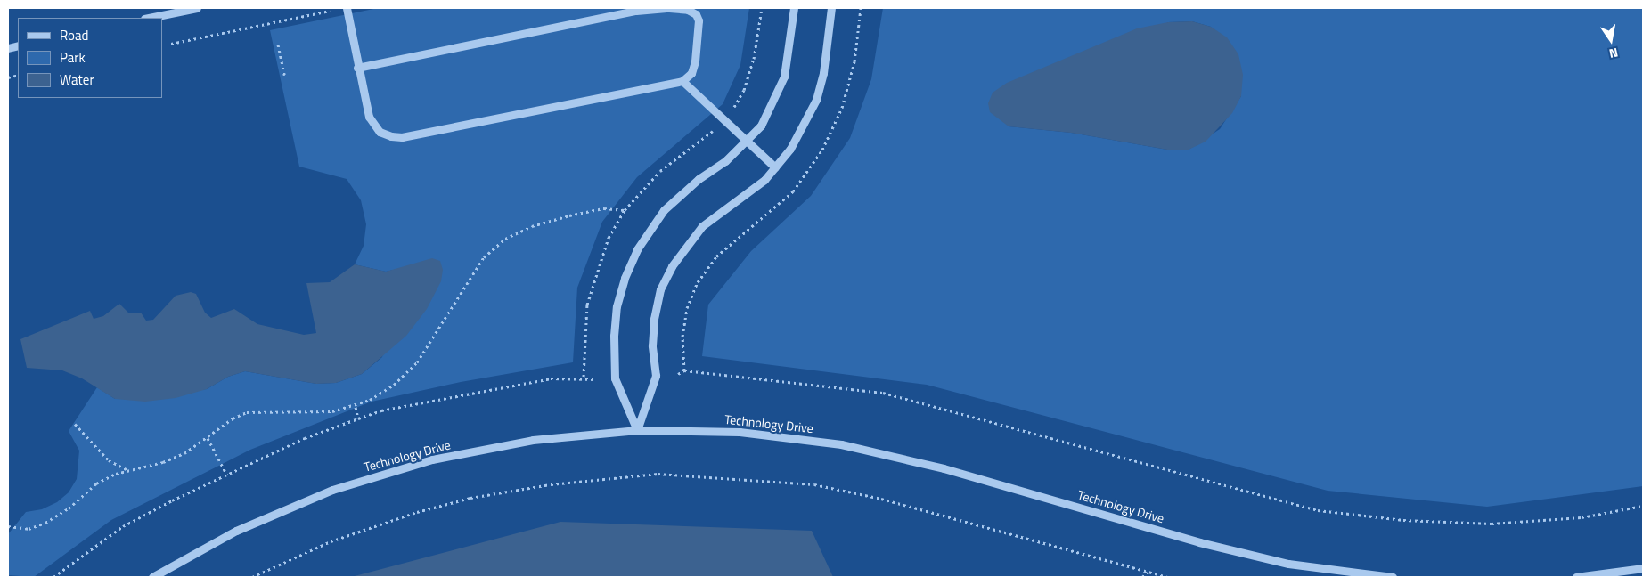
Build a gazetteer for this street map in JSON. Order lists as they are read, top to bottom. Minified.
{"streets":{"street":["Technology Drive"]},"legend":["Road","Park","Water"],"north":"bottom"}
